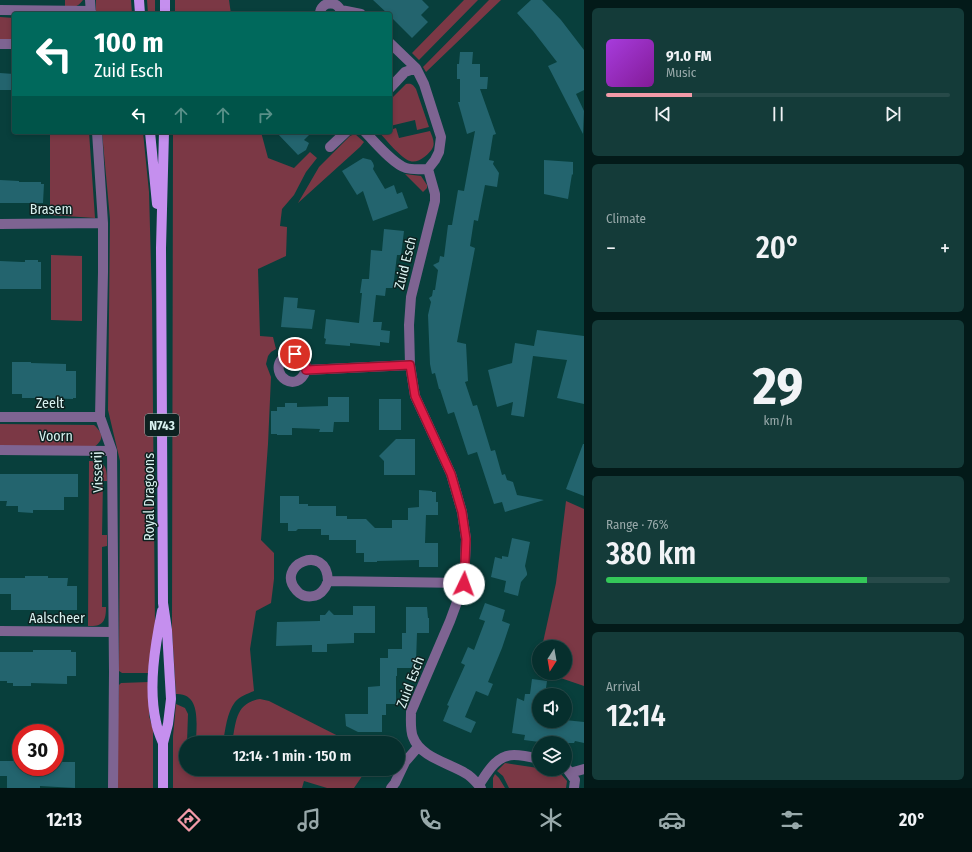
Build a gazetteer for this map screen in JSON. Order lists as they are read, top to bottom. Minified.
{"streets":{"main road":["N743","Royal Dragoons"],"street":["Brasem","Zuid Esch","Zeelt","Voorn","Visserij","Aalscheer"]},"crossings":[["Brasem","Visserij"],["Zeelt","Visserij"],["Voorn","Visserij"],["Visserij","Aalscheer"]],"north":"bottom","page":{"turn":["100 m","Zuid Esch"],"song":["91.0 FM","Music"],"tile":["Climate",["29","km/h"],["Range · 76%","380 km"],["Arrival","12:14"]],"heat":["−","20°","+"],"limit":"30","trip":"12:14 · 1 min · 150 m","tabs":["12:13","20°"]}}
